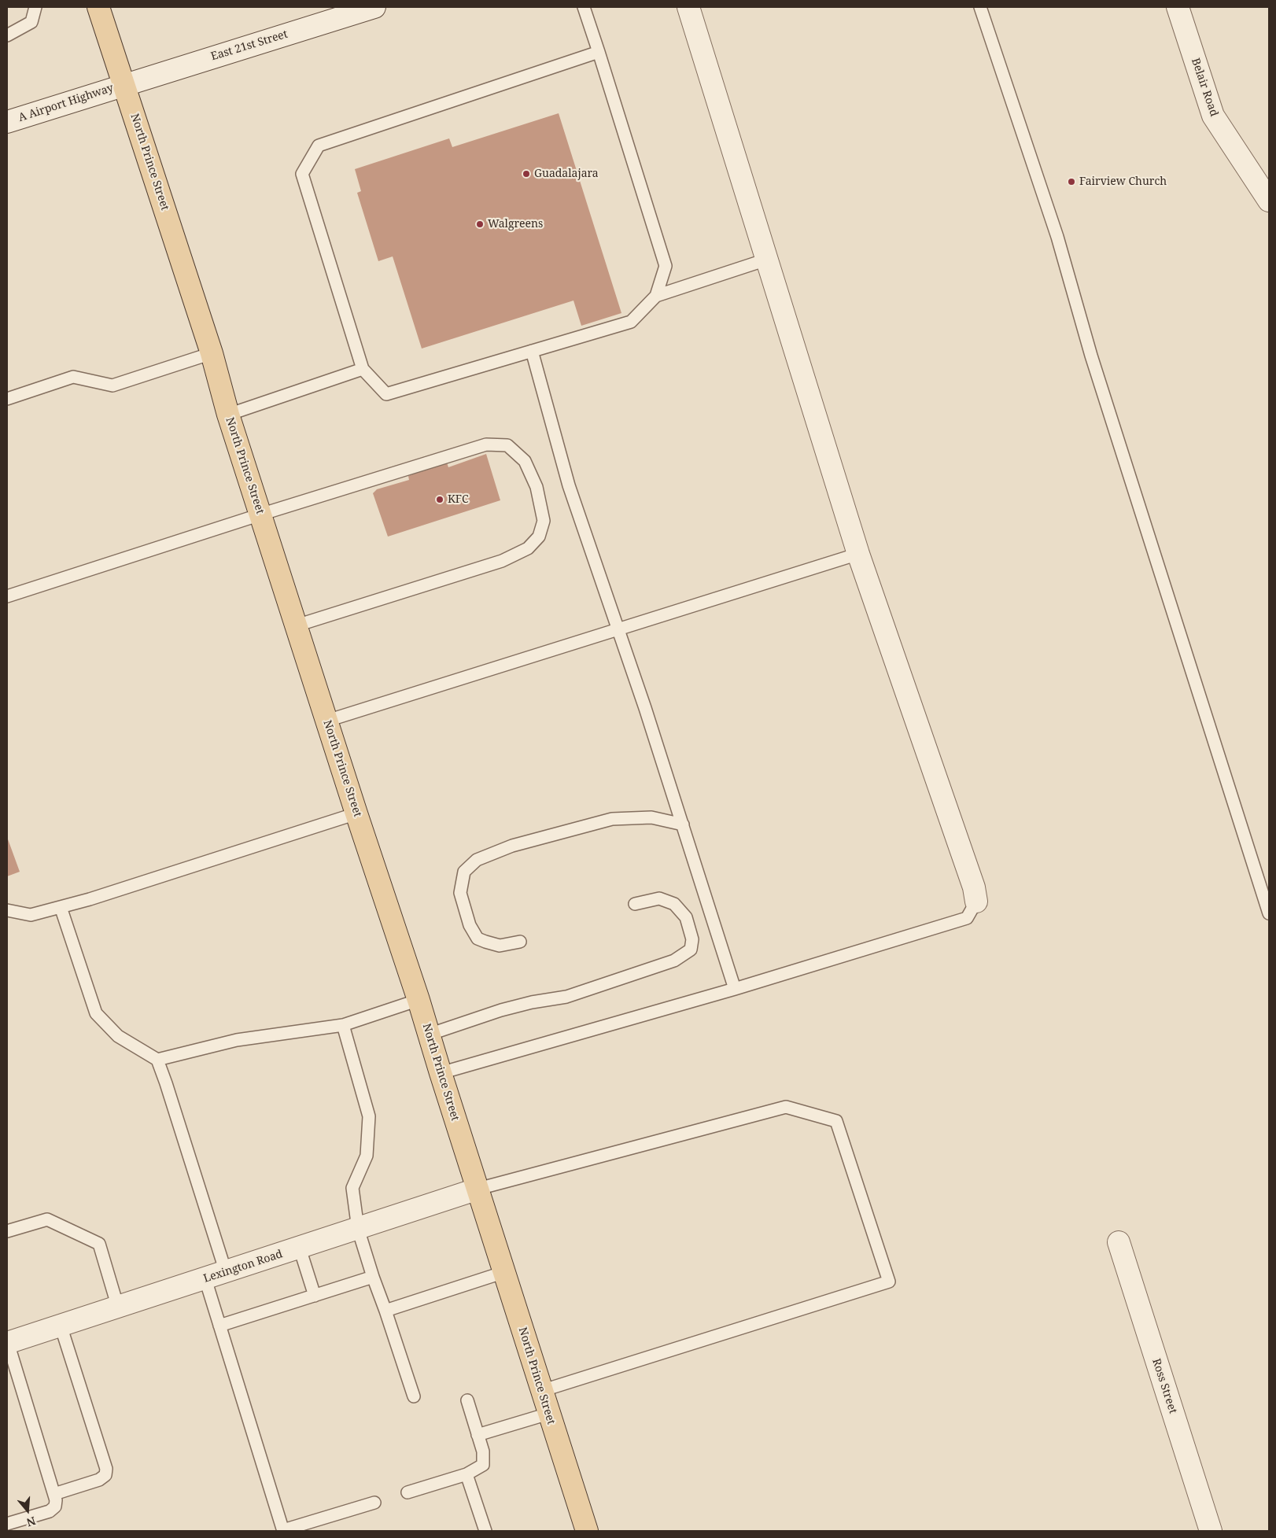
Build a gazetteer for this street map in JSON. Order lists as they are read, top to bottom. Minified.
{"streets":{"main road":["North Prince Street"],"street":["East 21st Street","Belair Road","A Airport Highway","Lexington Road","Ross Street"]},"crossings":[["East 21st Street","A Airport Highway"],["East 21st Street","North Prince Street"],["A Airport Highway","North Prince Street"],["North Prince Street","Lexington Road"]],"places":["Guadalajara","Fairview Church","Walgreens","KFC"],"north":"bottom"}
